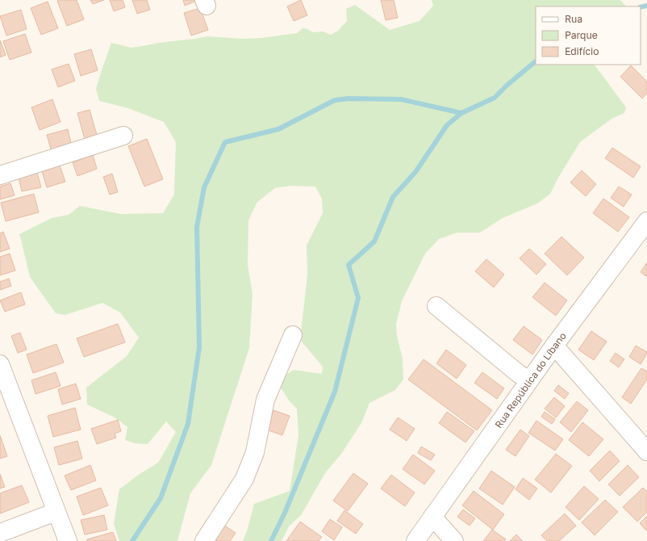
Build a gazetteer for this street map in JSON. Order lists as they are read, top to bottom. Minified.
{"streets":{"street":["Rua República do Líbano"]},"legend":["Rua","Parque","Edifício"]}
